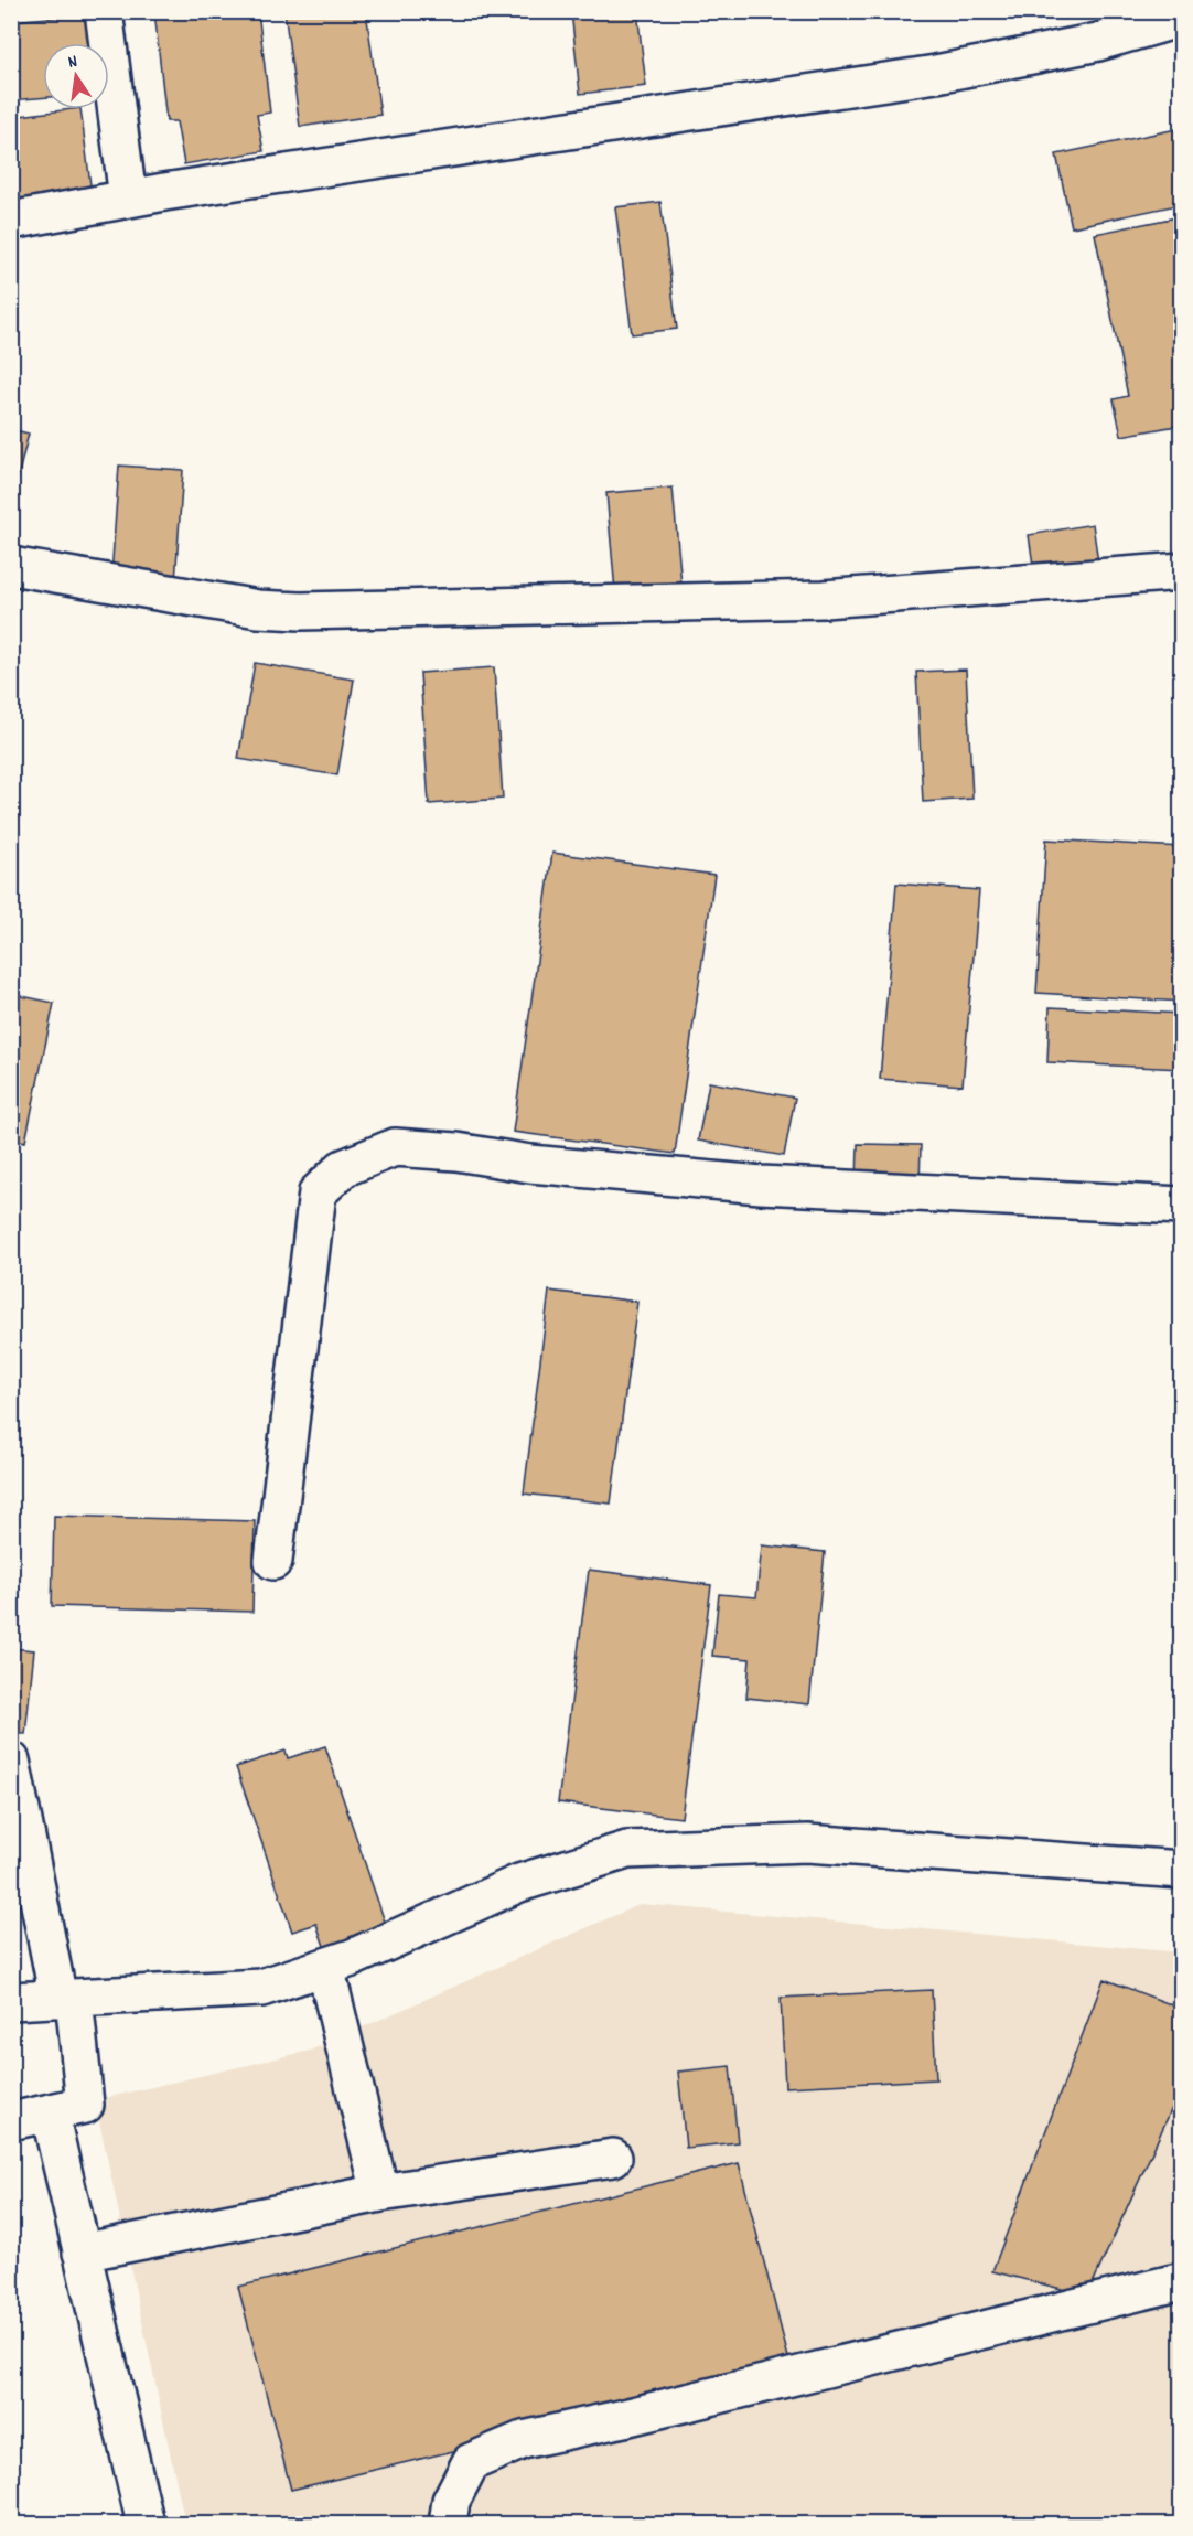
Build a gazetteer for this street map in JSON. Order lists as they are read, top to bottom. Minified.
{"north":"top"}
